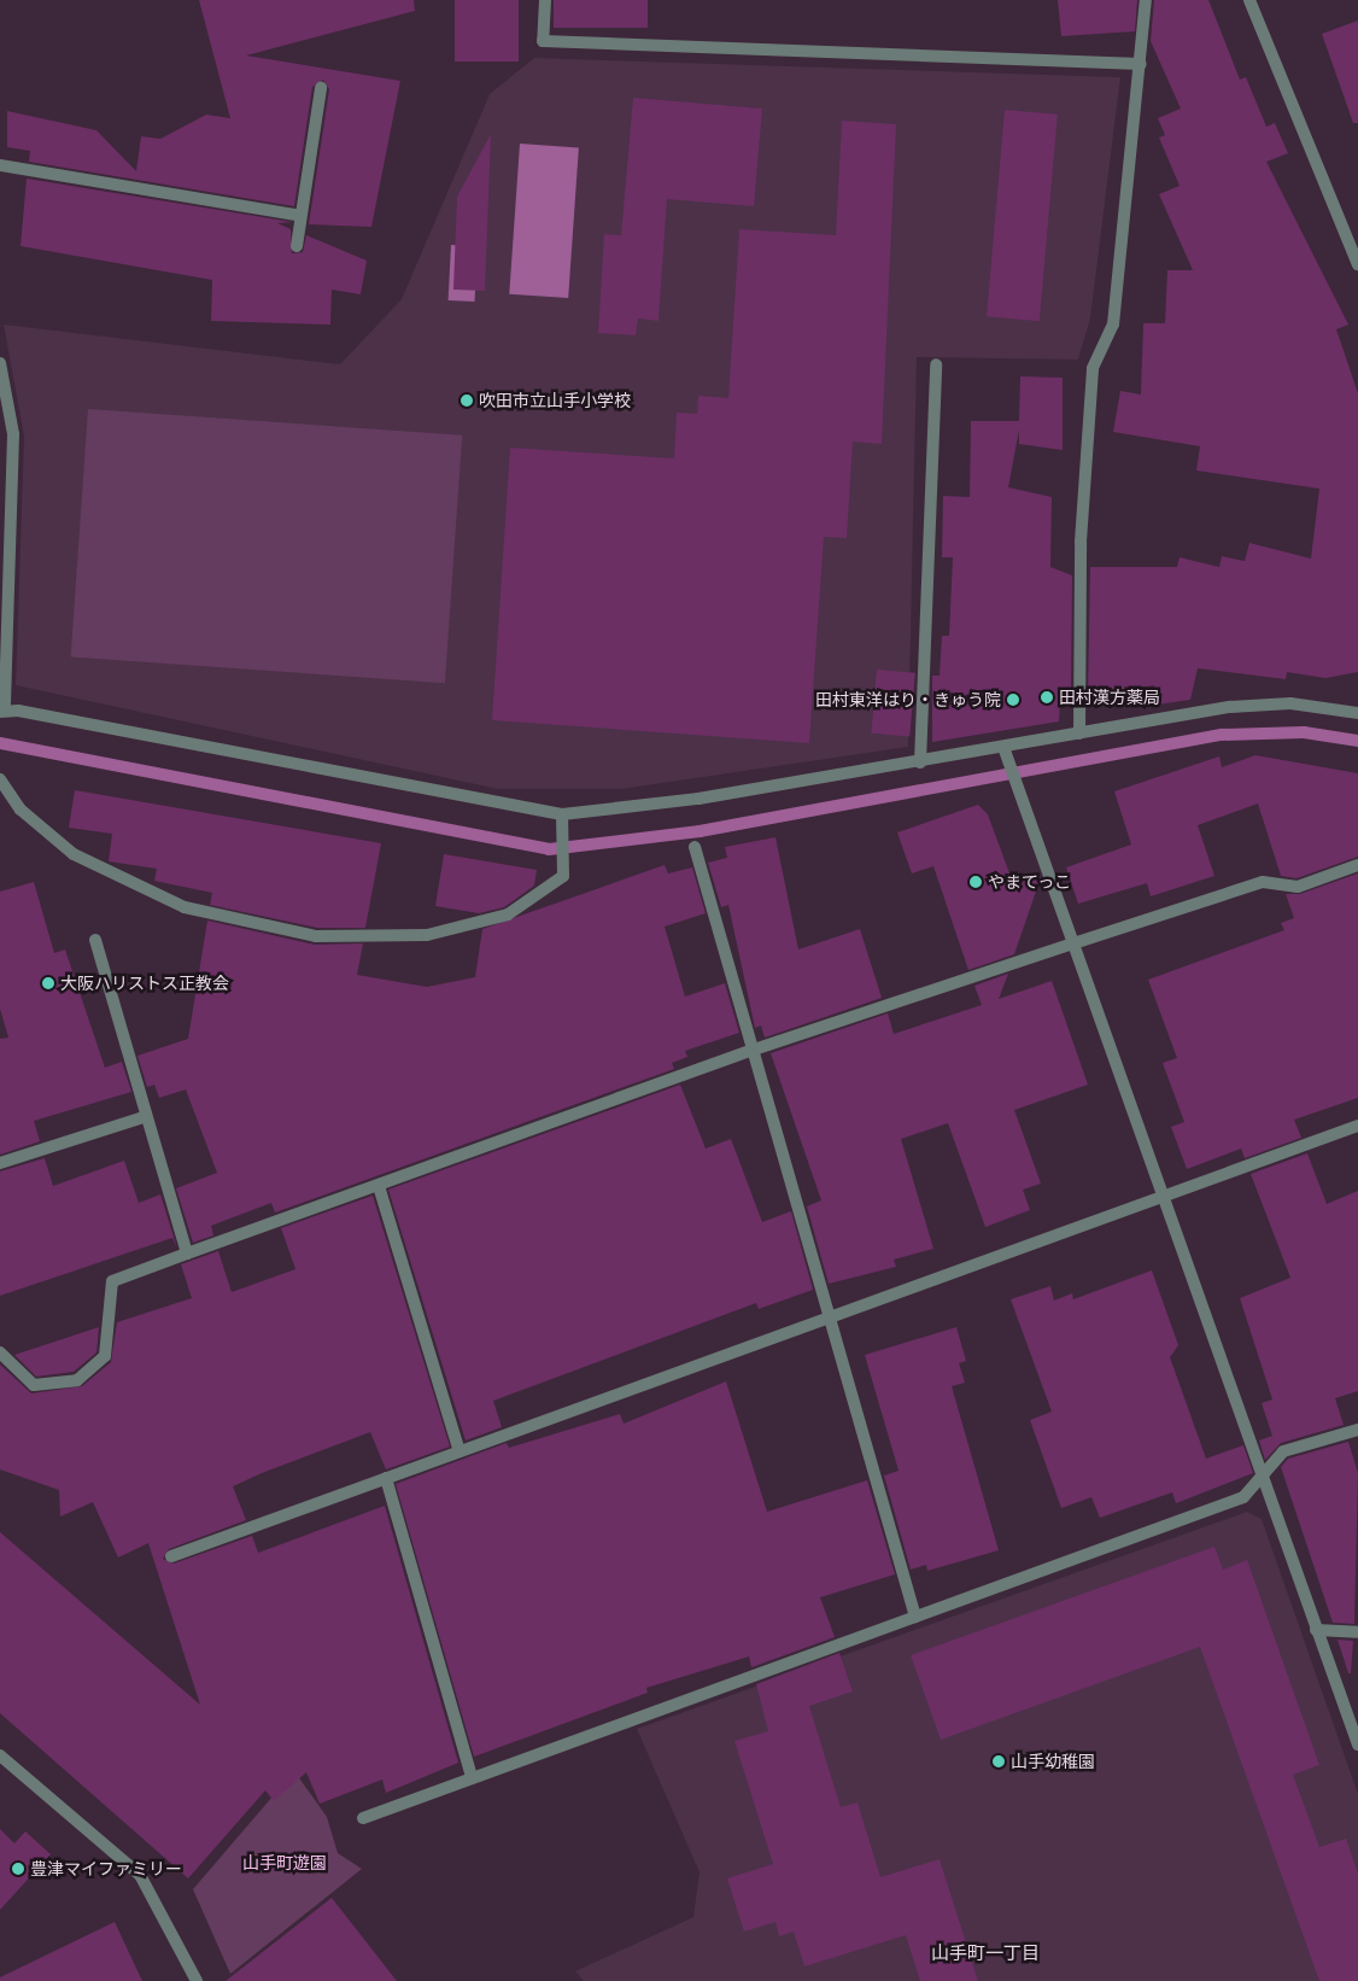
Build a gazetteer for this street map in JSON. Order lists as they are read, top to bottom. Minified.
{"districts":["山手町一丁目"],"parks":["山手町遊園"],"places":["吹田市立山手小学校","田村漢方薬局","田村東洋はり・きゅう院","やまてっこ","大阪ハリストス正教会","山手幼稚園","豊津マイファミリー"]}
